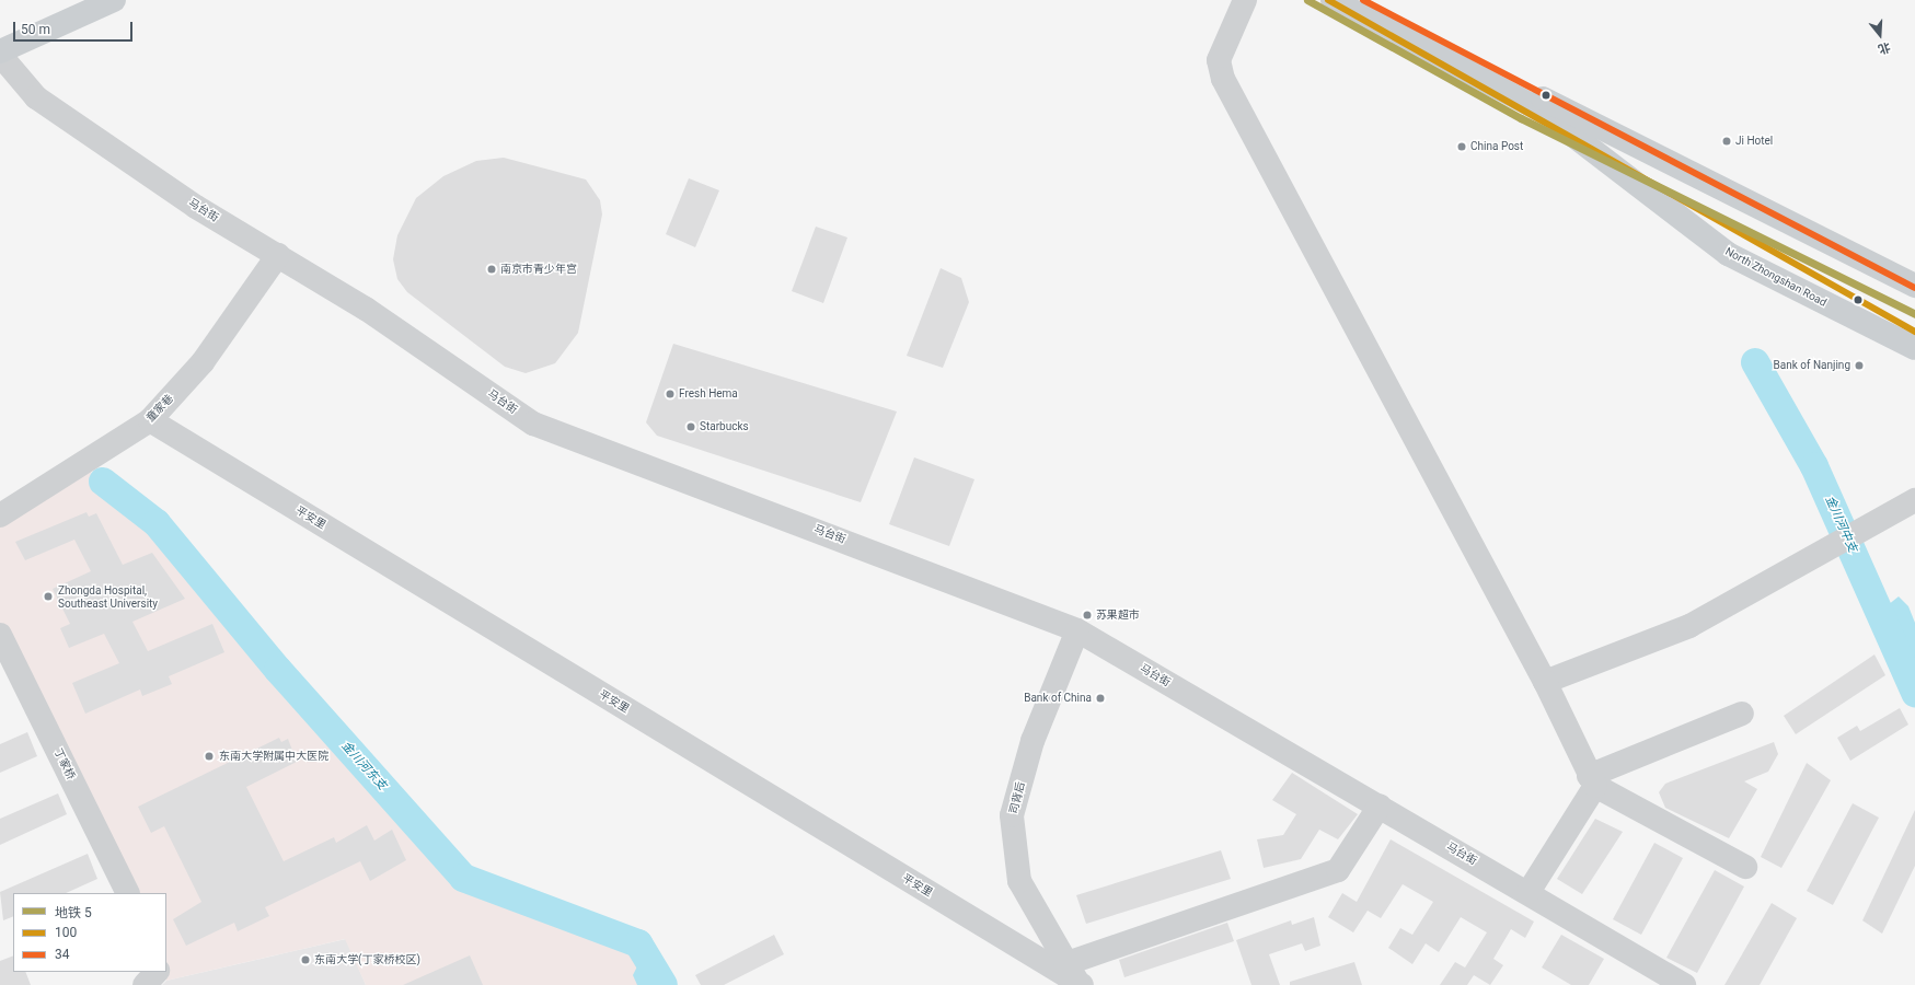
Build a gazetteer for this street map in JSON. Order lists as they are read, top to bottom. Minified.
{"streets":{"main road":["North Zhongshan Road"],"street":["马台街","童家巷","平安里","丁家桥","司背后"]},"crossings":[["马台街","童家巷"],["马台街","司背后"],["童家巷","平安里"],["平安里","司背后"]],"water":["金川河中支","金川河东支"],"places":["Ji Hotel","China Post","南京市青少年宫","Bank of Nanjing","Fresh Hema","Starbucks","Zhongda Hospital, Southeast University","苏果超市","Bank of China","东南大学附属中大医院","东南大学(丁家桥校区)"],"lines":["metro line 5","transit line 100","transit line 34"],"legend":["地铁 5","100","34"],"scale_bar":"50 m","north":"bottom"}
